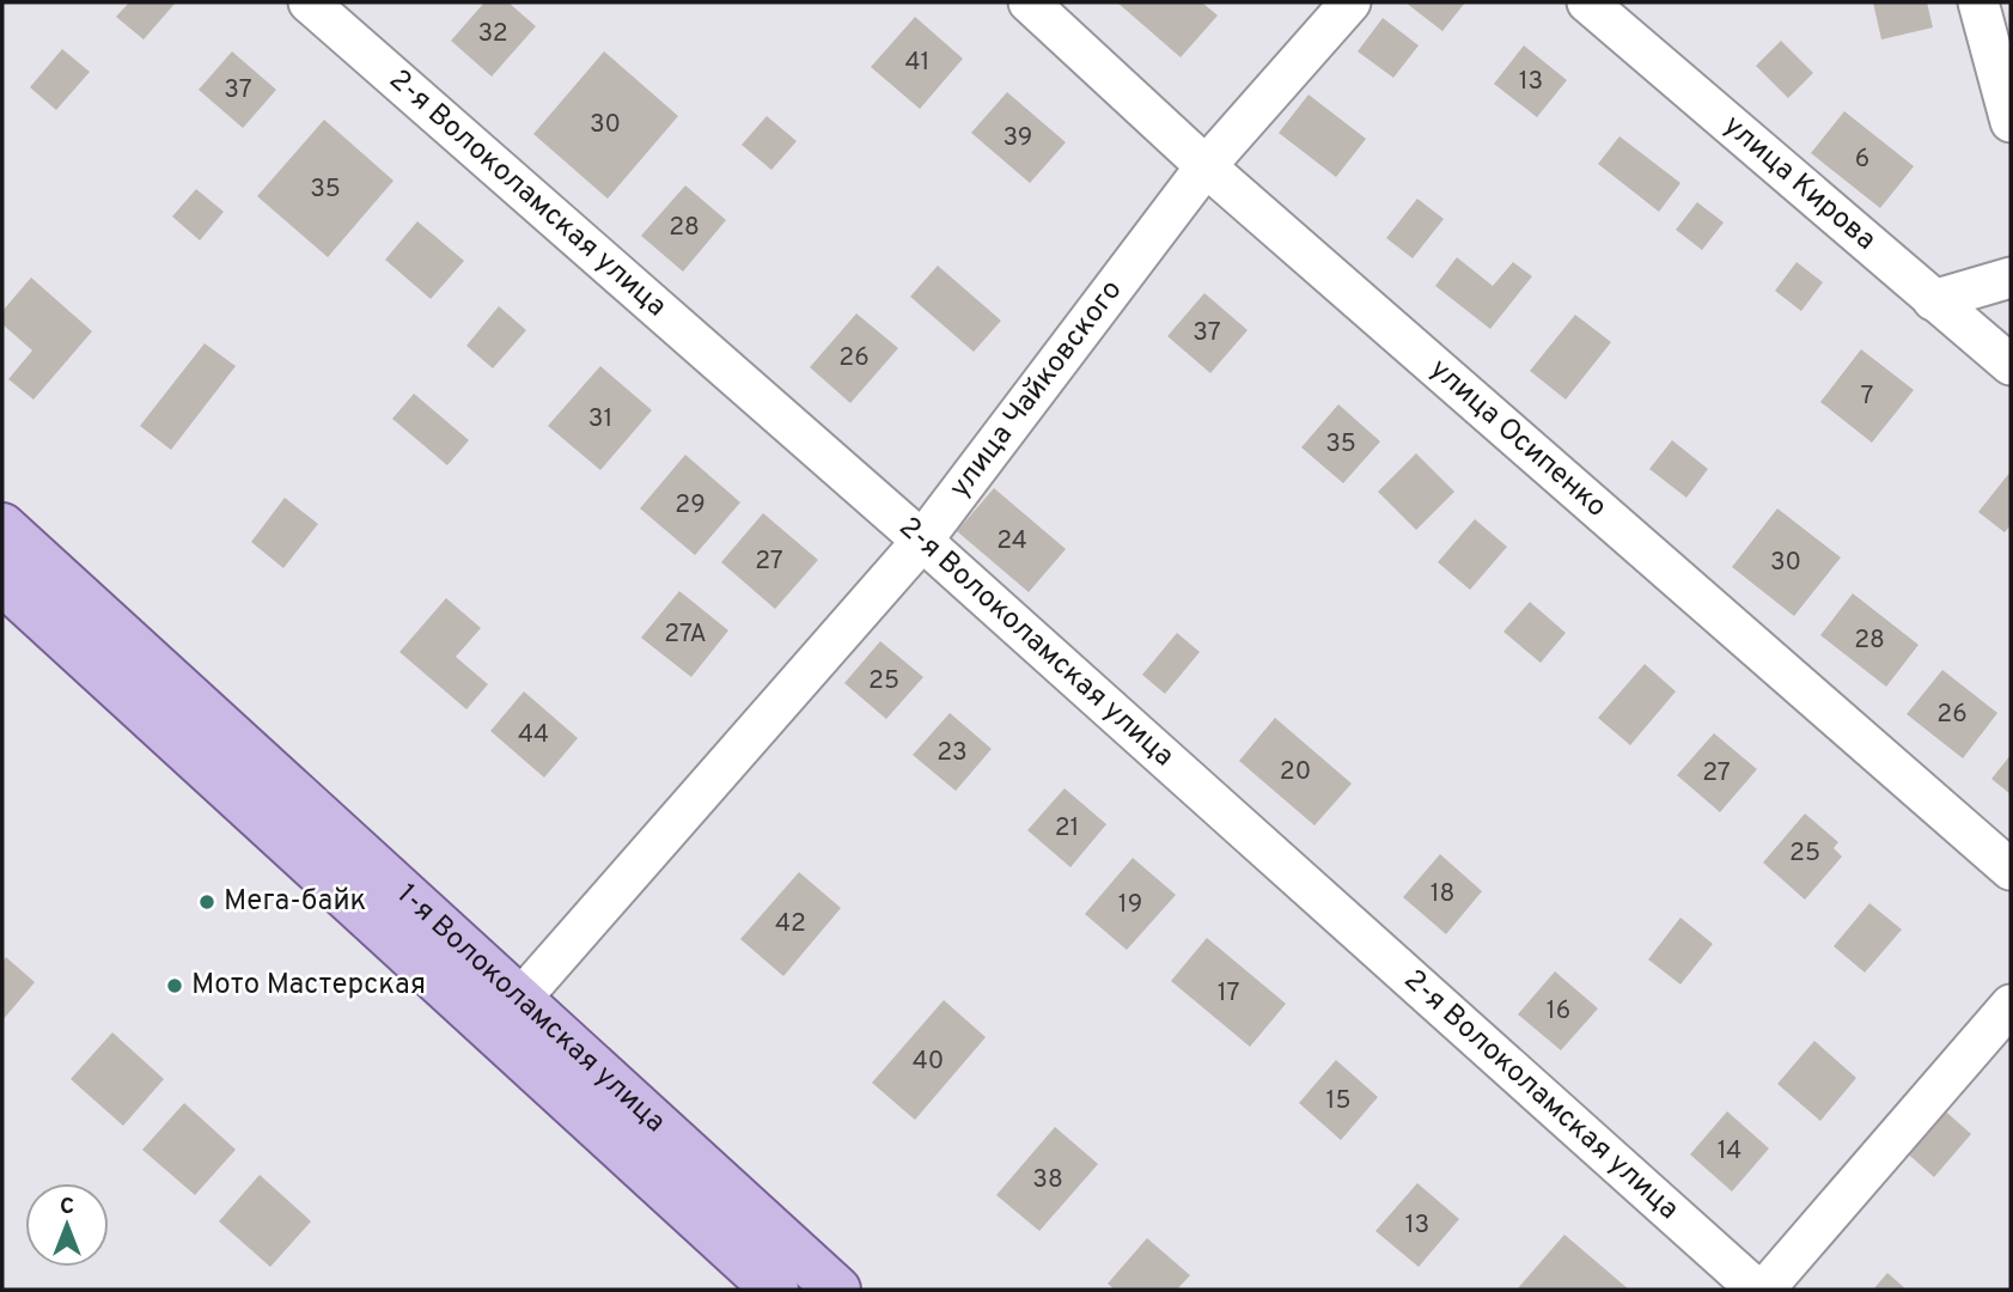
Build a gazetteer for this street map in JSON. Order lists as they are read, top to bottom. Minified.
{"streets":{"main road":["1-я Волоколамская улица"],"street":["улица Кирова","2-я Волоколамская улица","улица Чайковского","улица Осипенко"]},"crossings":[["2-я Волоколамская улица","улица Чайковского"],["улица Чайковского","улица Осипенко"],["улица Чайковского","1-я Волоколамская улица"]],"places":["Мега-байк","Мото Мастерская"],"house_numbers":["32","41","13","37","30","39","6","35","28","37","26","7","31","35","29","24","27","30","27А","28","25","26","44","23","20","27","21","25","18","19","42","17","16","40","15","14","38","13"],"north":"top"}
